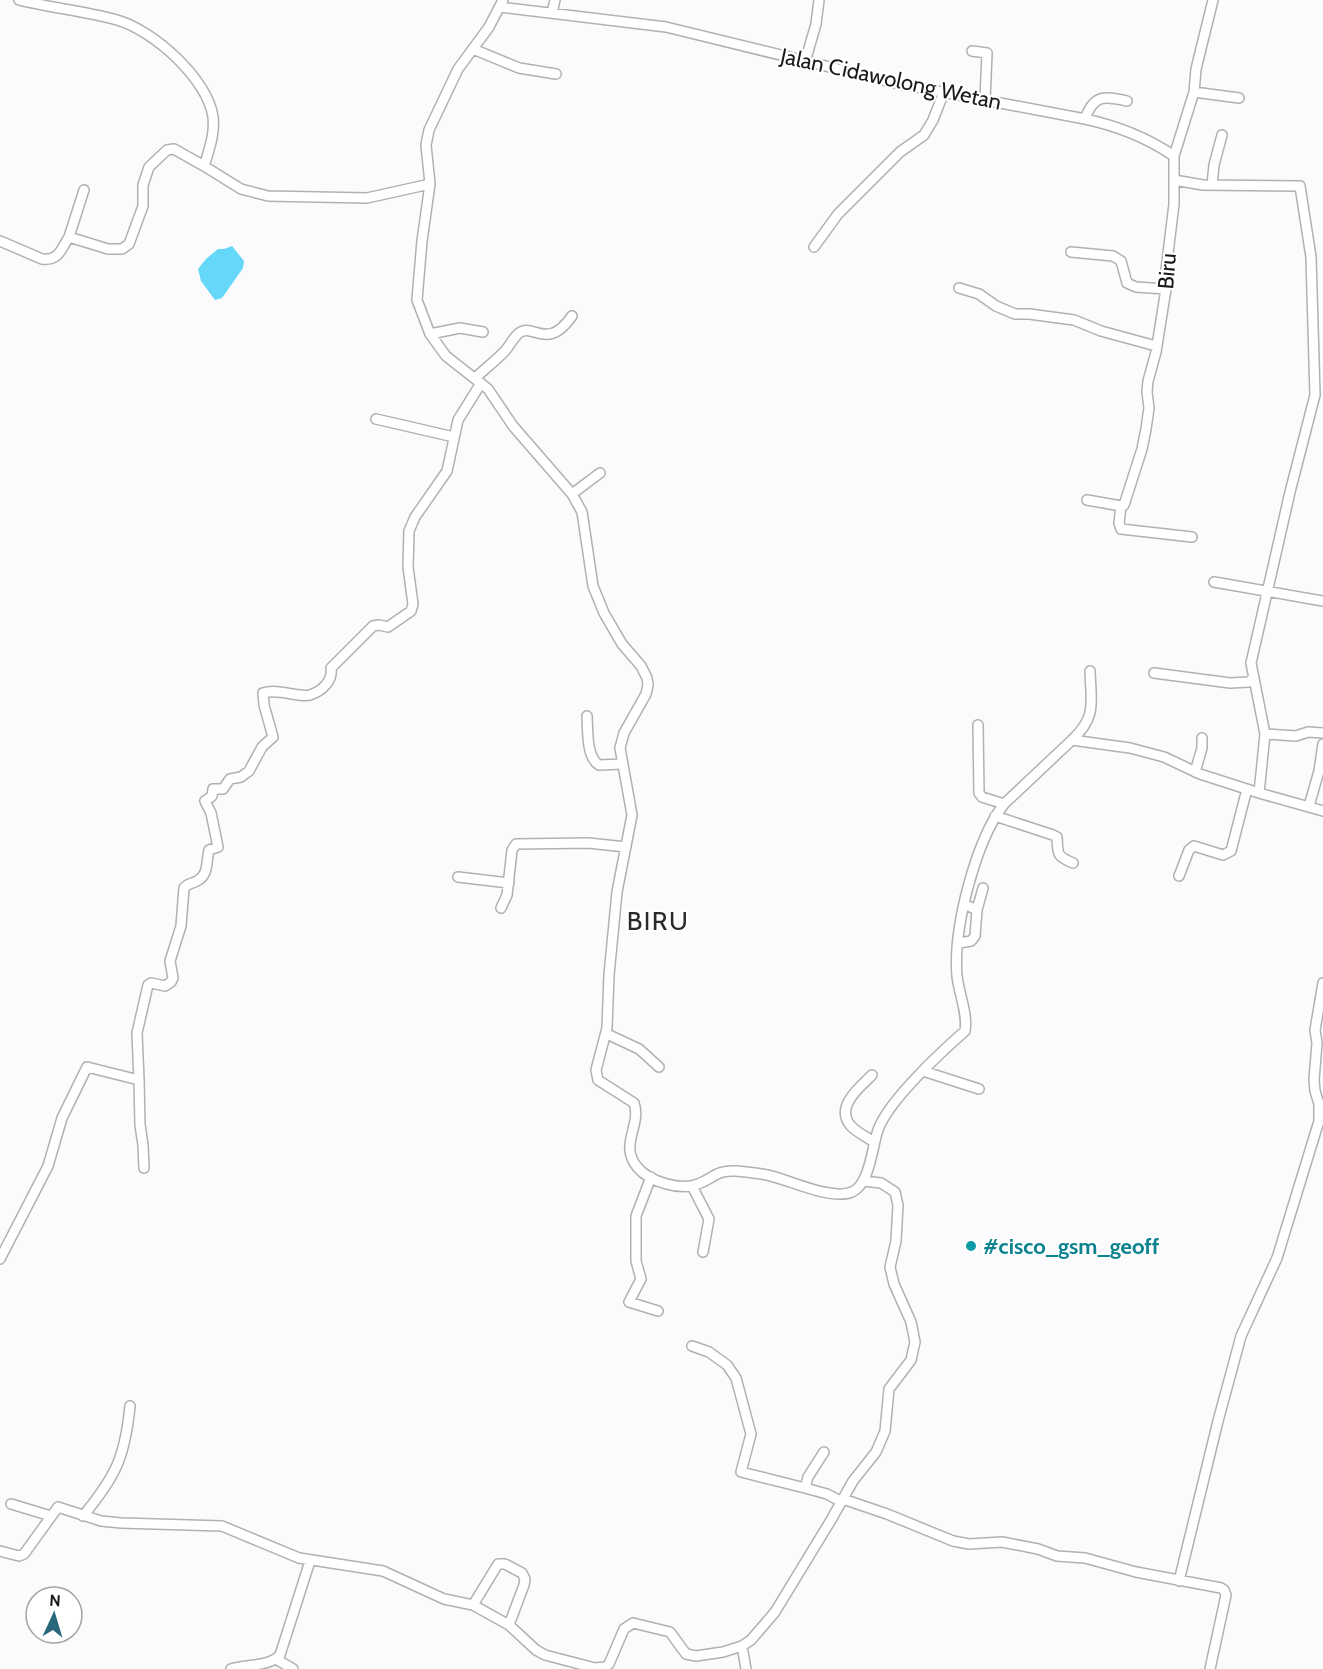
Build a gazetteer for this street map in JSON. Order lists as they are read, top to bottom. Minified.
{"streets":{"street":["Jalan Cidawolong Wetan","Biru"]},"crossings":[["Jalan Cidawolong Wetan","Biru"]],"districts":["BIRU"],"places":["#cisco_gsm_geoff"],"north":"top"}
